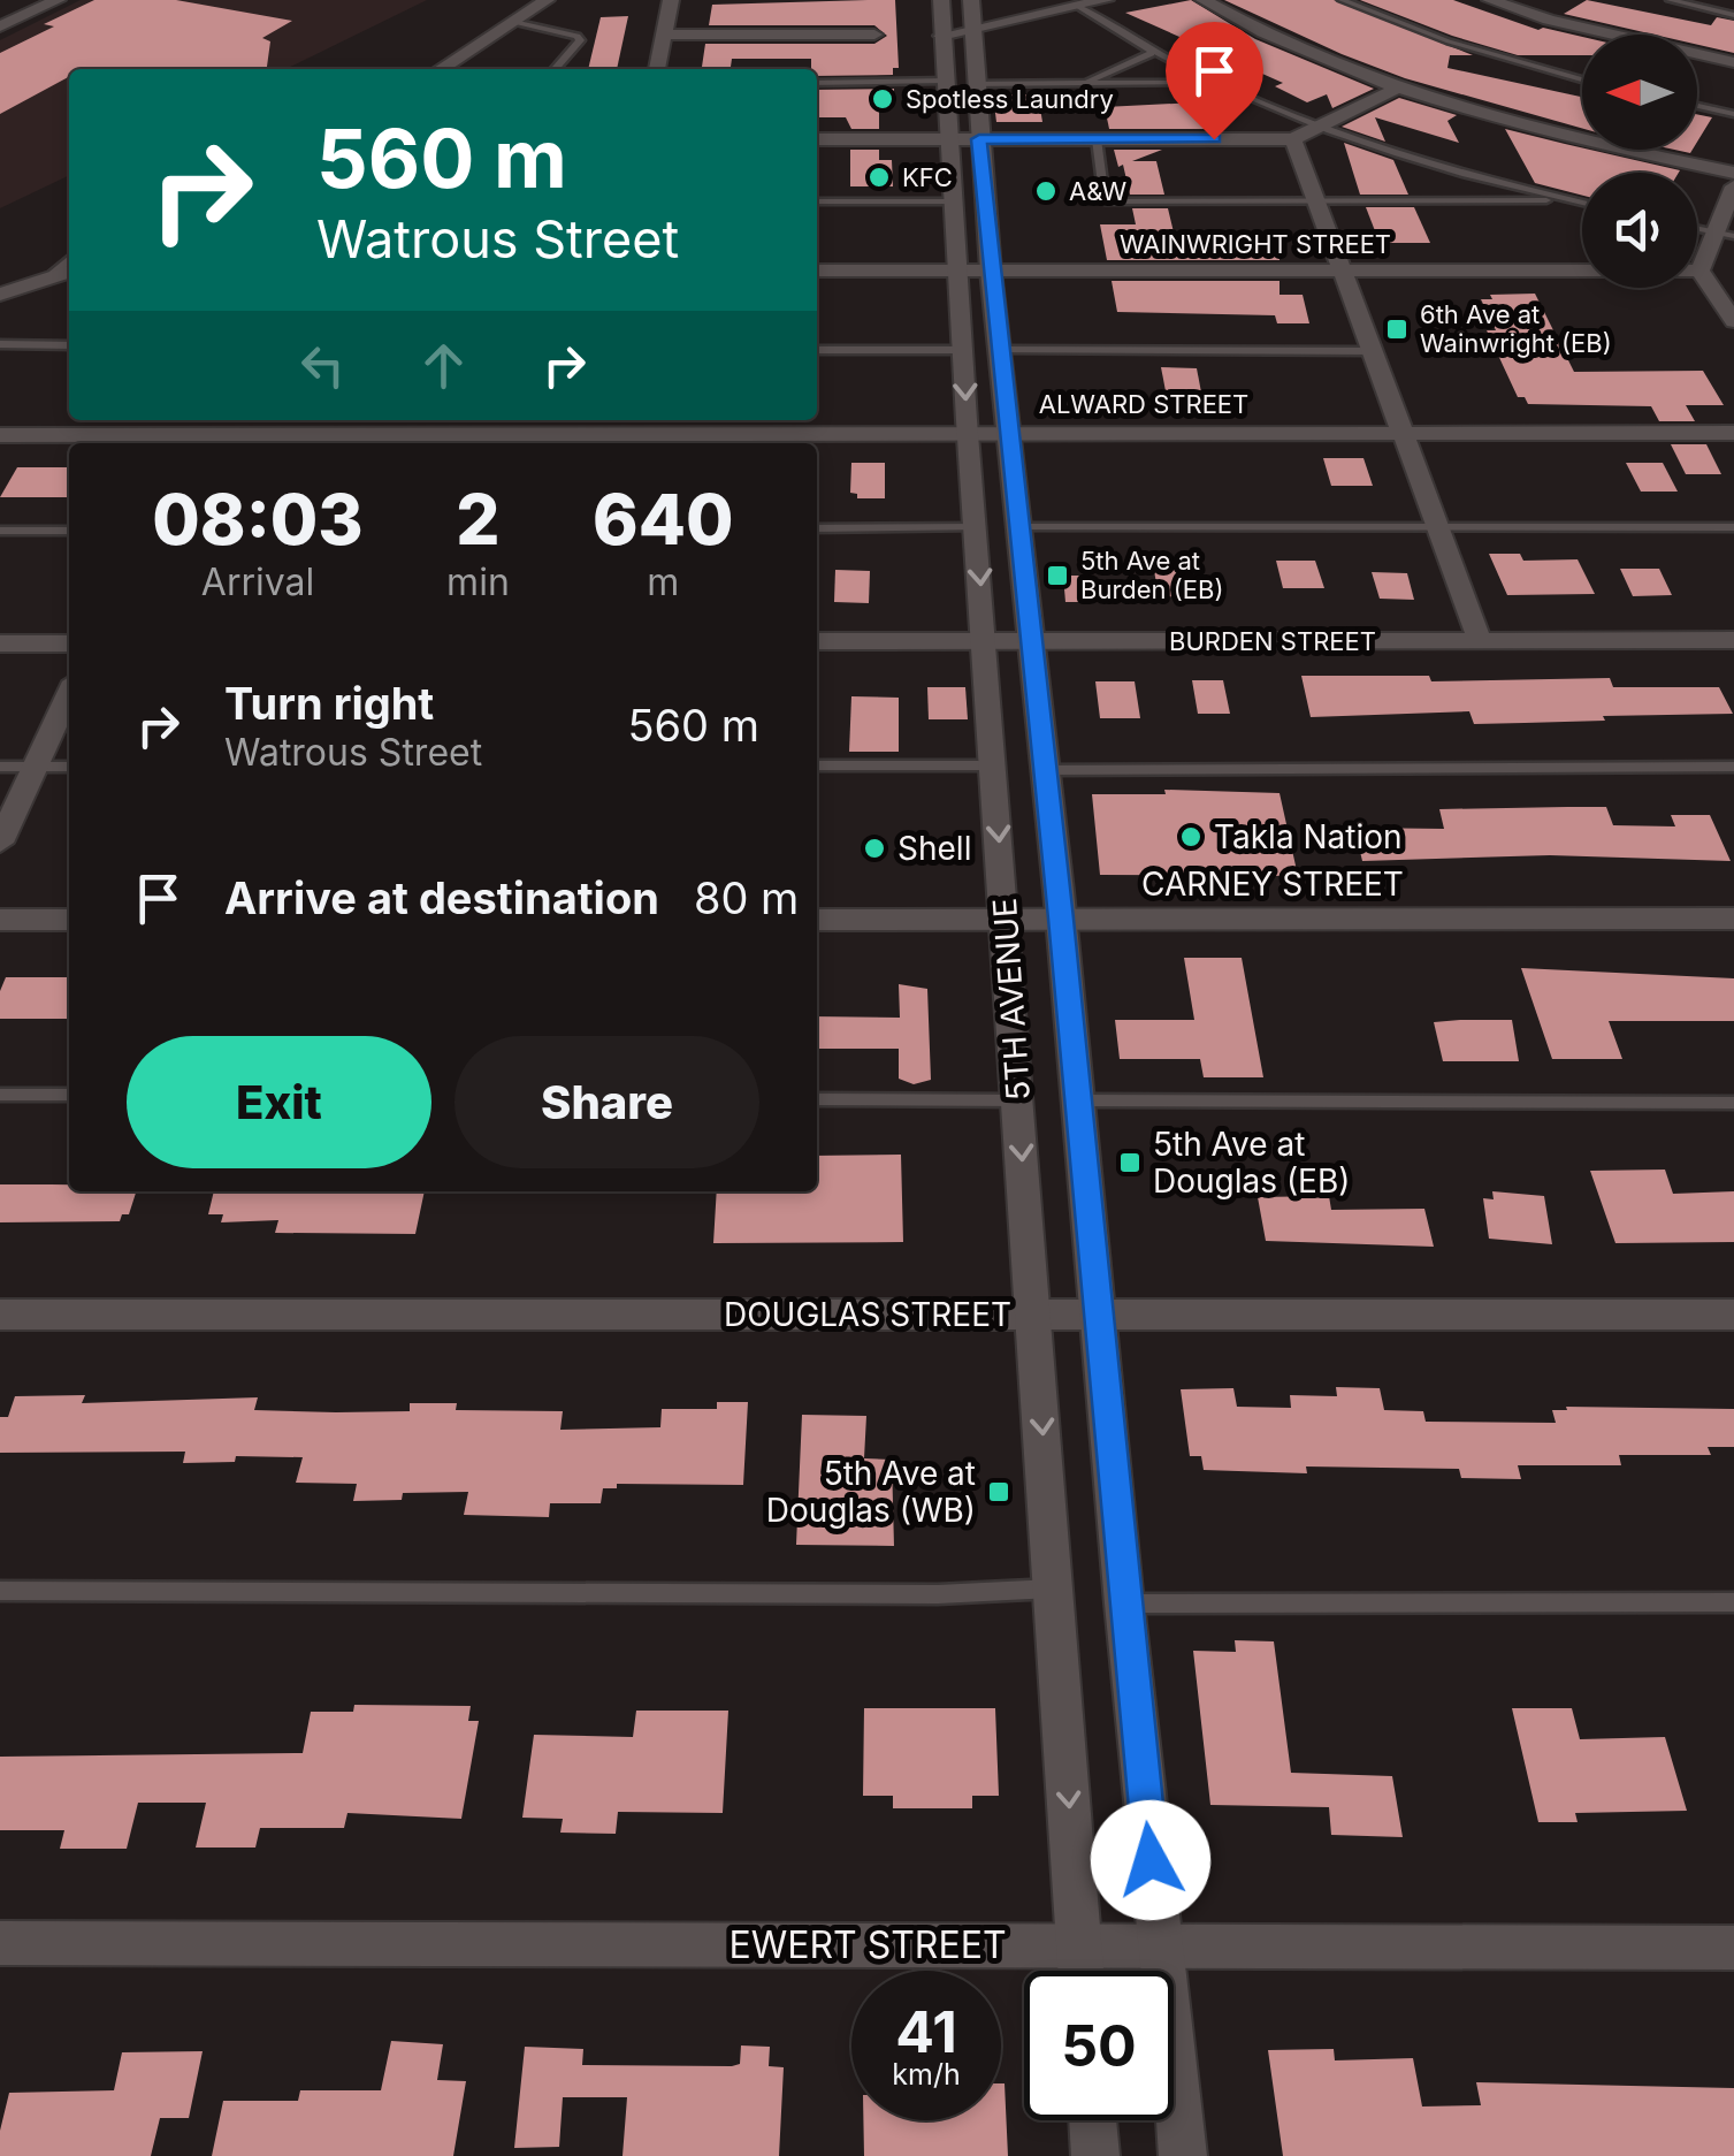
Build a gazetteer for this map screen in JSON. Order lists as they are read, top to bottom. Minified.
{"streets":{"street":["WAINWRIGHT STREET","ALWARD STREET","BURDEN STREET","CARNEY STREET","5TH AVENUE","DOUGLAS STREET","EWERT STREET"]},"crossings":[["WAINWRIGHT STREET","5TH AVENUE"],["ALWARD STREET","5TH AVENUE"],["BURDEN STREET","5TH AVENUE"],["CARNEY STREET","5TH AVENUE"],["5TH AVENUE","DOUGLAS STREET"],["5TH AVENUE","EWERT STREET"]],"places":{"other":["Spotless Laundry","KFC","A&W","Takla Nation","Shell"],"transit":["6th Ave at Wainwright (EB)","5th Ave at Burden (EB)","5th Ave at Douglas (EB)","5th Ave at Douglas (WB)"]},"north":"left","page":{"turn":["560 m","Watrous Street"],"eta":["08:03","Arrival","2","min","640","m"],"list":[{"name":"Turn right","note":"Watrous Street","value":"560 m"},{"name":"Arrive at destination","value":"80 m"}],"buttons":["Exit","Share"],"speed":"41 km/h","limit":"50"}}
